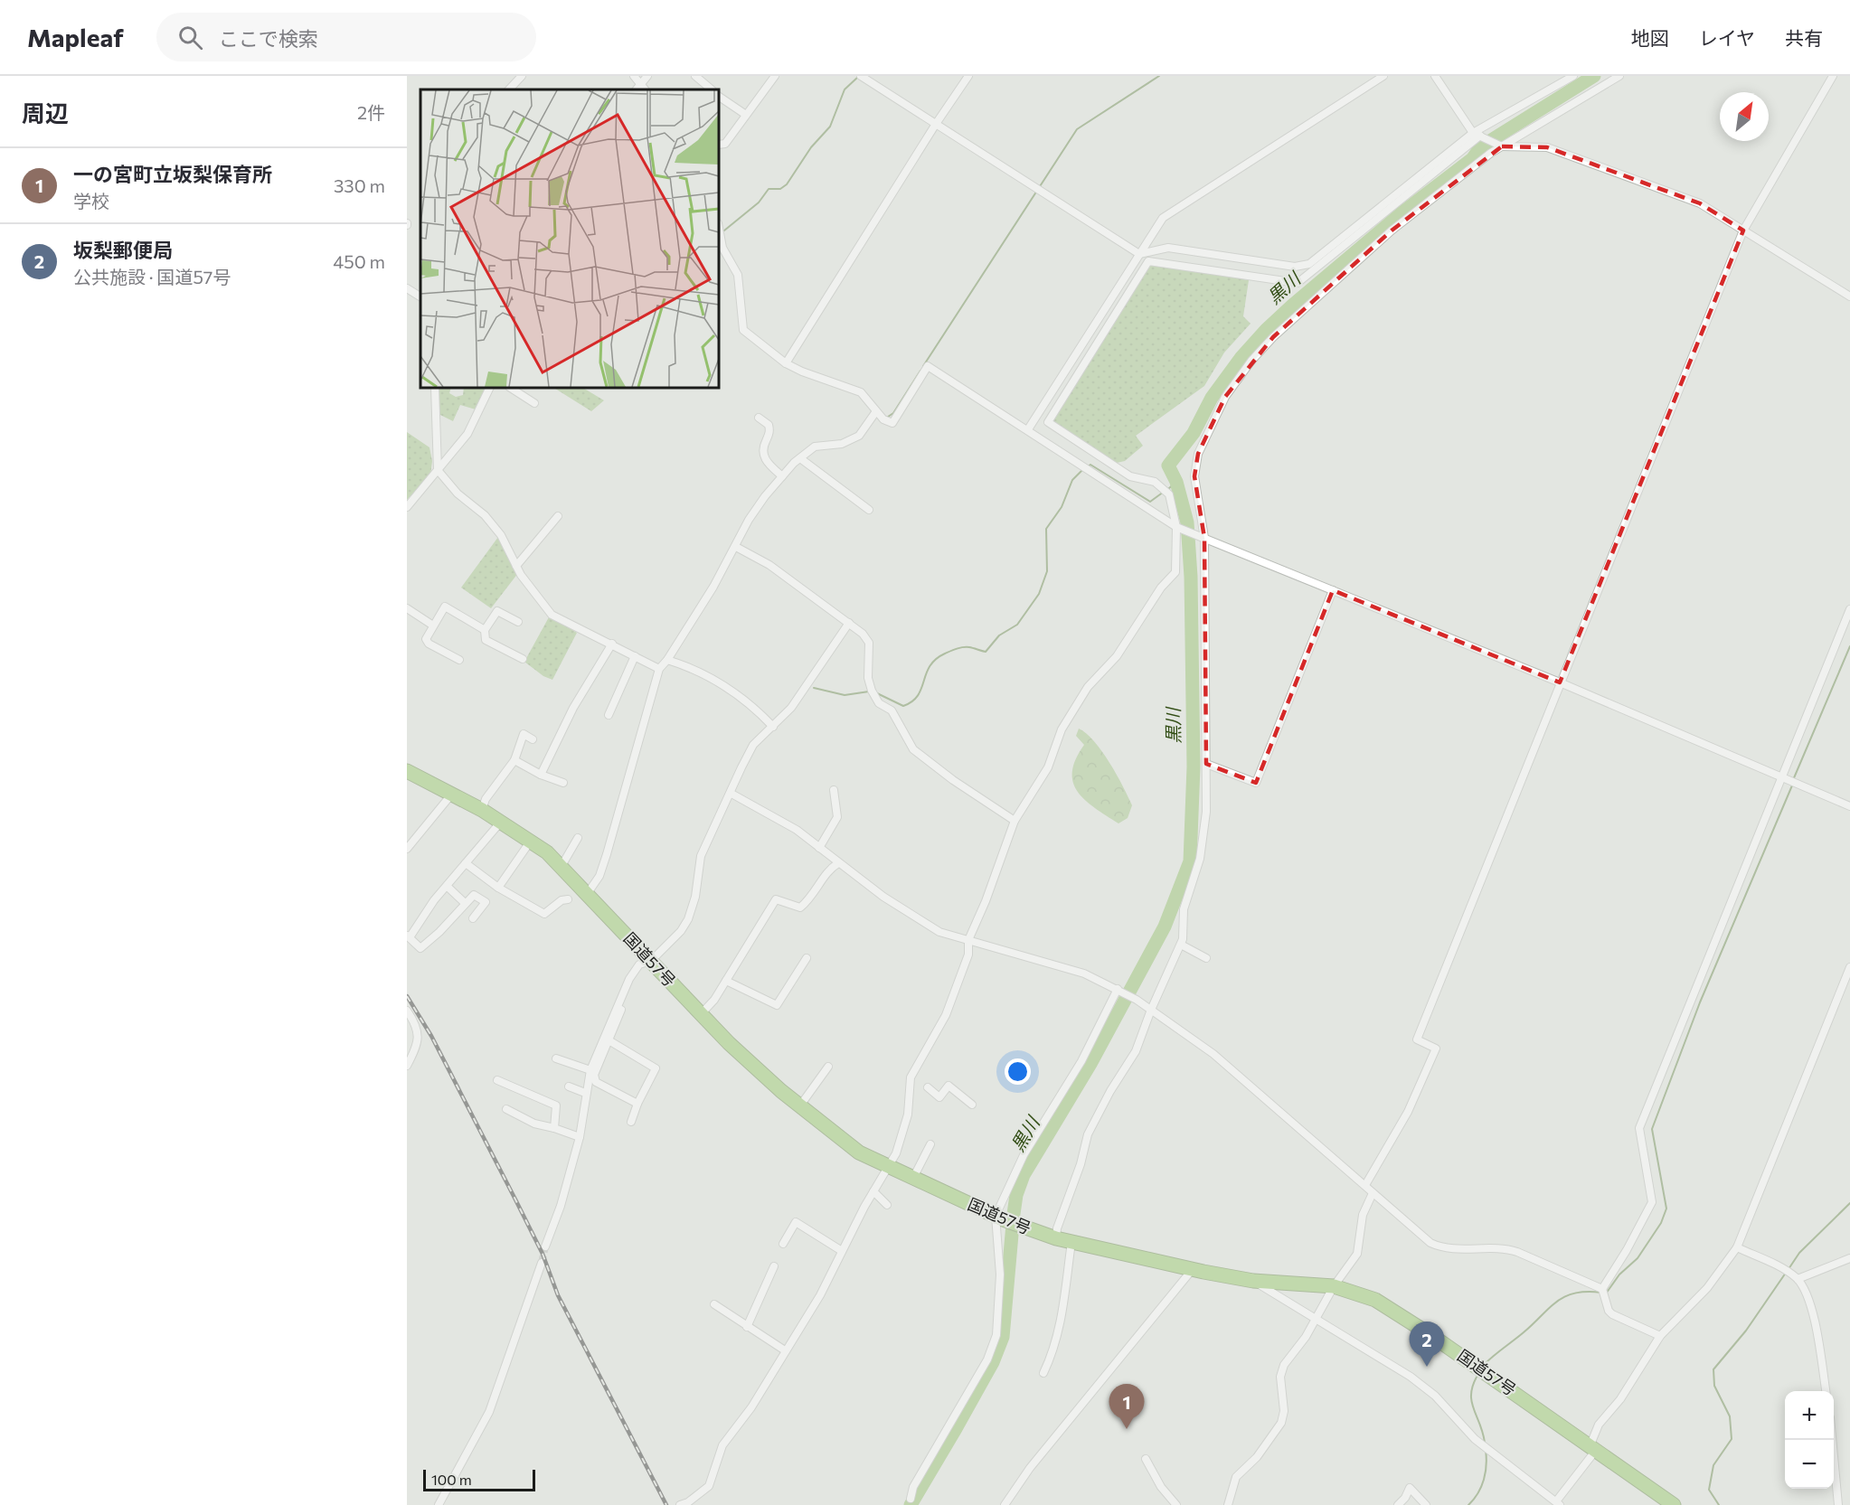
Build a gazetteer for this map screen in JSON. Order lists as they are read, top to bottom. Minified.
{"streets":{"highway":["国道57号"]},"water":["黒川"],"scale_bar":"100 m","north":"top right","page":{"header":"Mapleaf","search":"ここで検索","nav":["地図","レイヤ","共有"],"heading":["周辺","2件"],"list":[{"mark":"1","name":"一の宮町立坂梨保育所","note":"学校","value":"330 m"},{"mark":"2","name":"坂梨郵便局","note":"公共施設 · 国道57号","value":"450 m"}],"pins":["2","1"],"map_buttons":["+","−"],"scale":"100 m"}}
